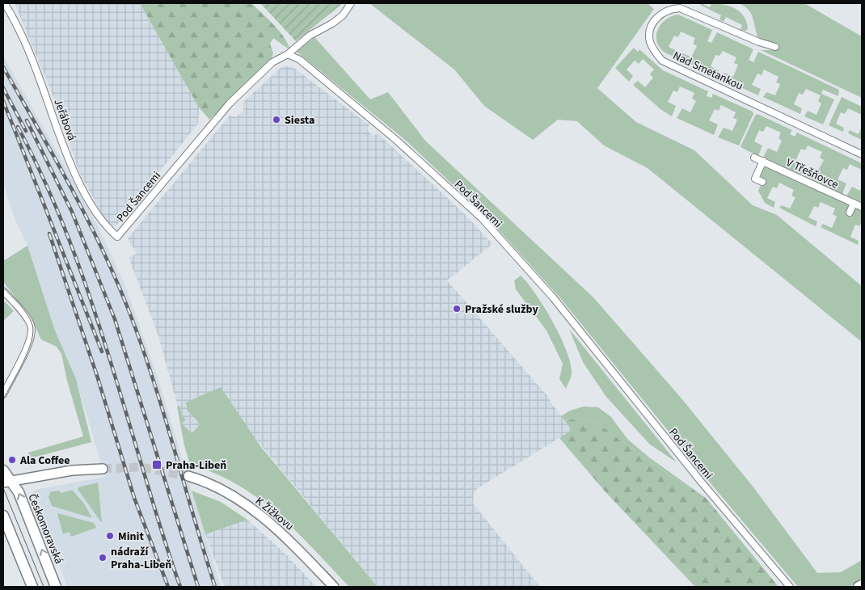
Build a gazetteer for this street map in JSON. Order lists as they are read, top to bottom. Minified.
{"streets":{"main road":["K Žižkovu","Českomoravská"],"street":["Nad Smetankou","Jeřábová","V Třešňovce","Pod Šancemi"]},"crossings":[["Jeřábová","Pod Šancemi"]],"places":{"other":["Siesta","Pražské služby","Ala Coffee","Minit","nádraží Praha-Libeň"],"transit":["Praha-Libeň"]}}
